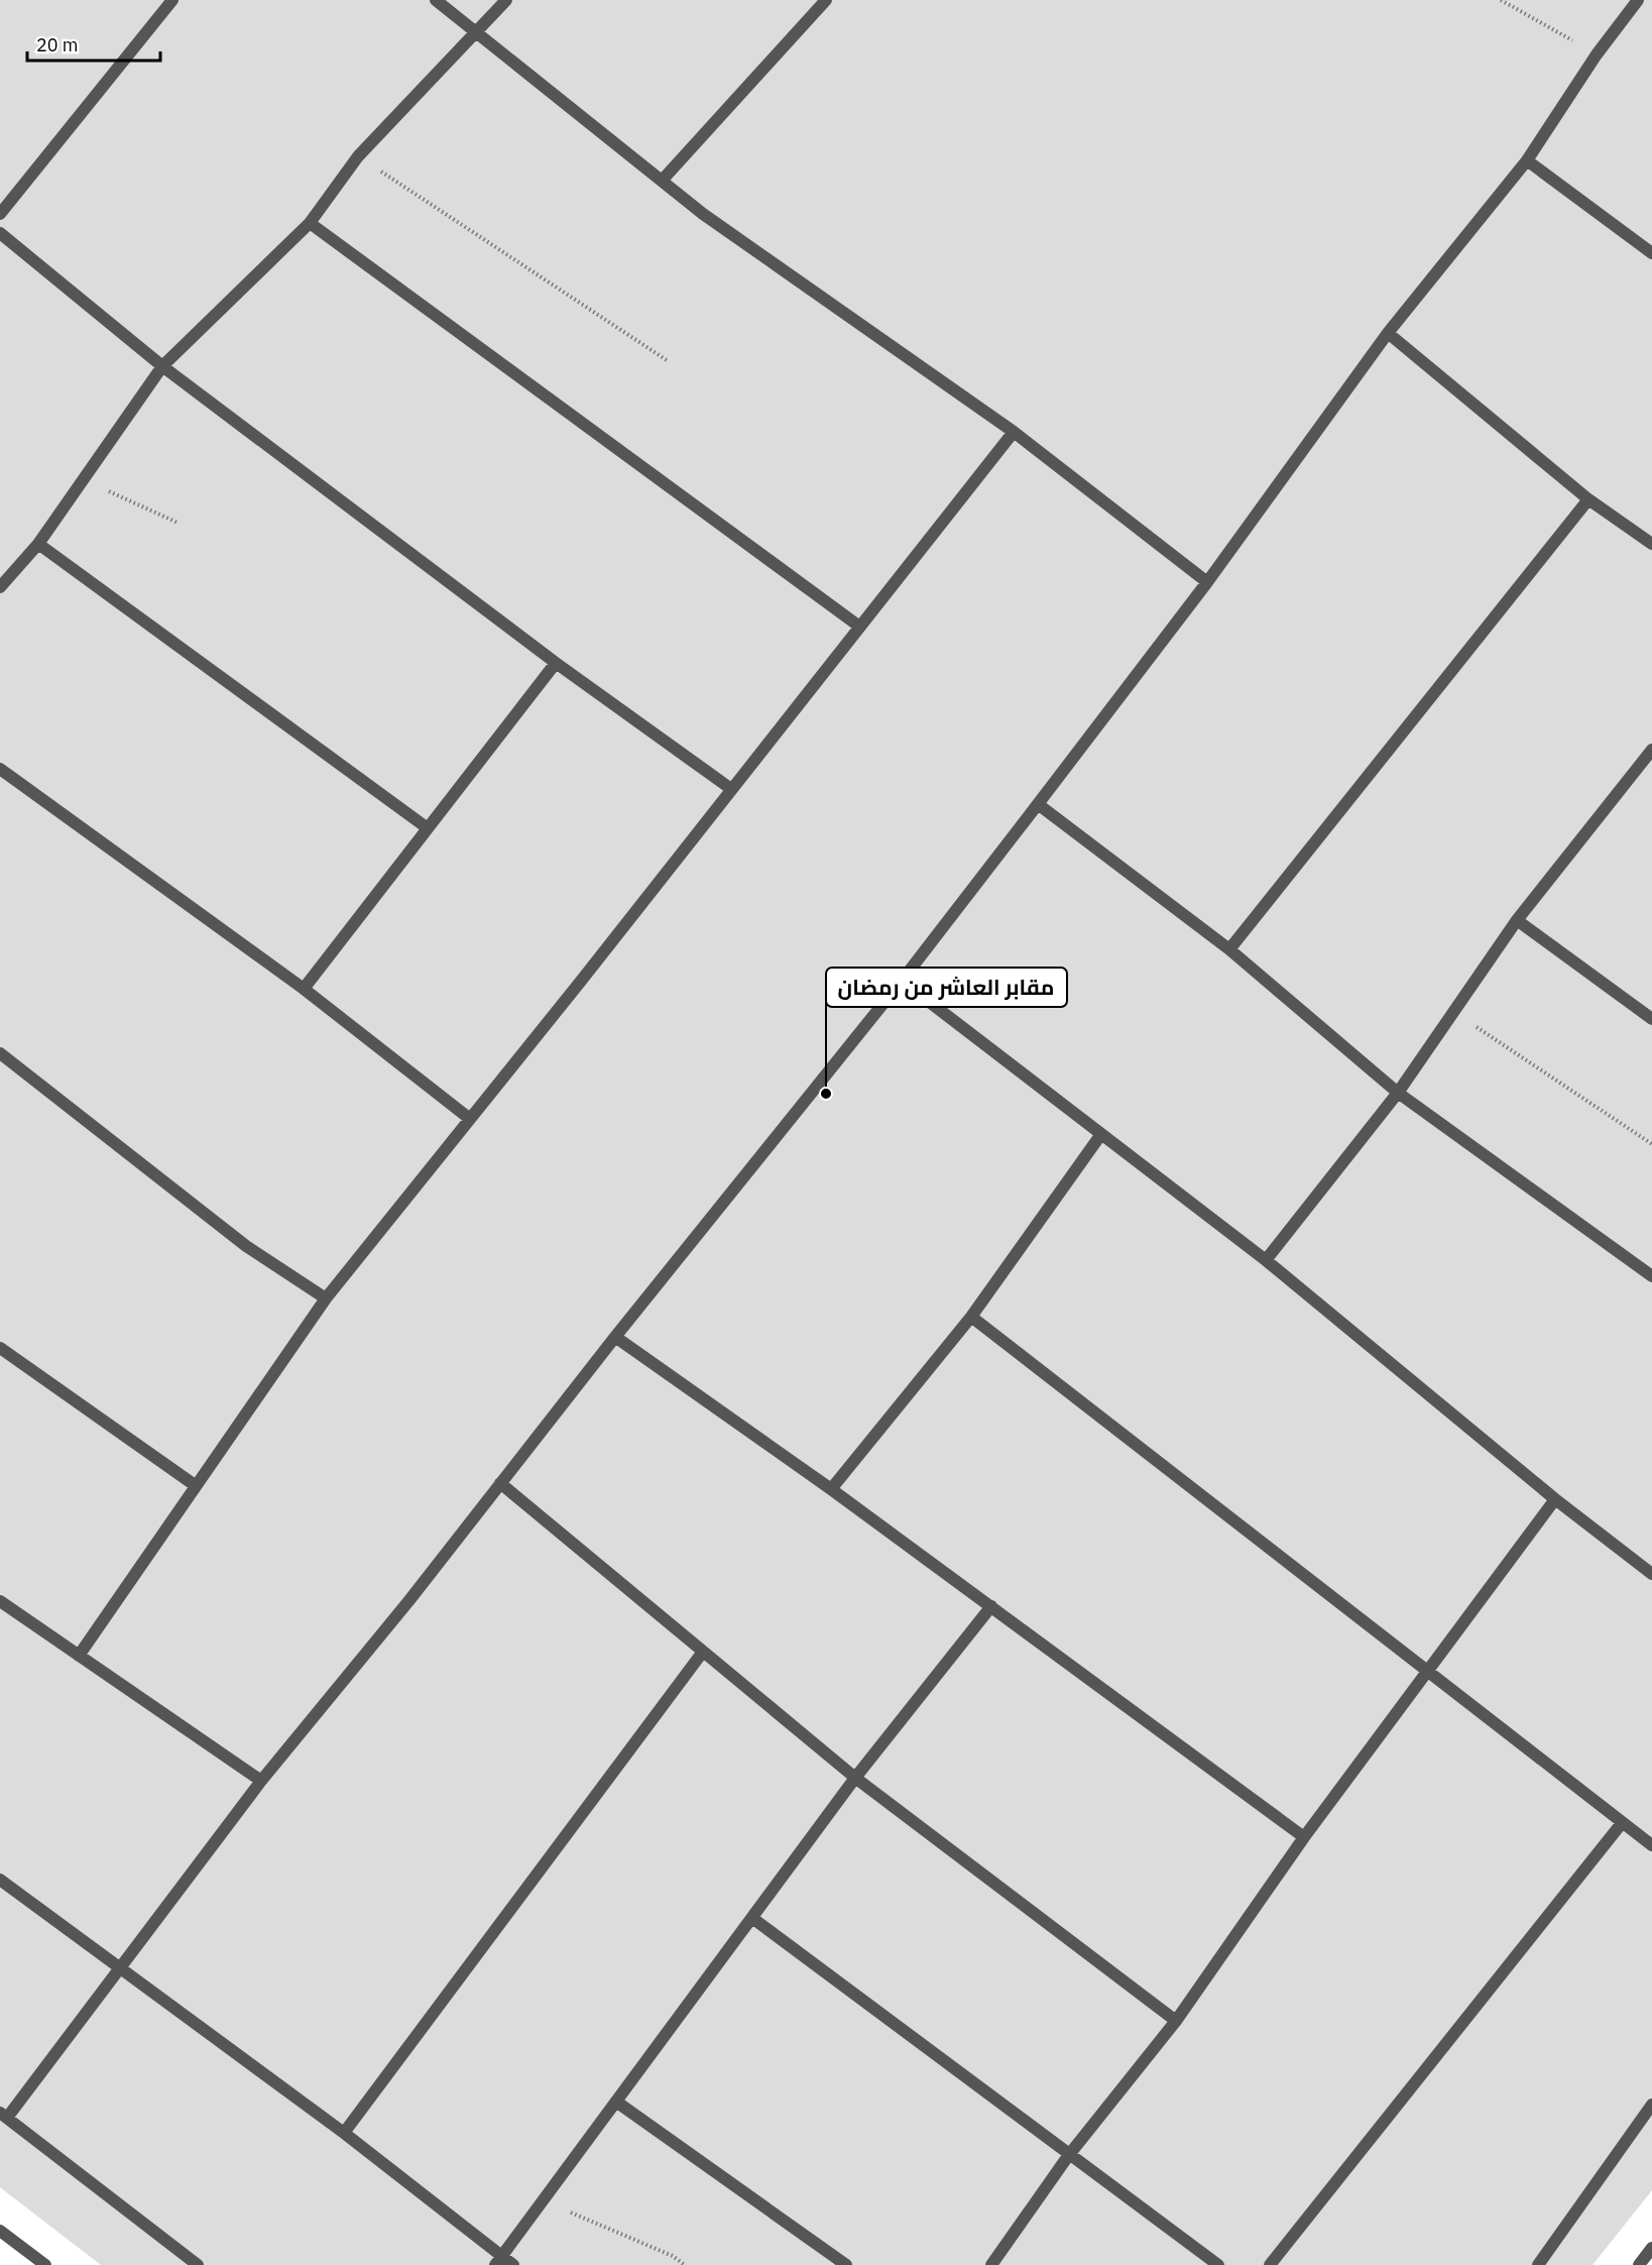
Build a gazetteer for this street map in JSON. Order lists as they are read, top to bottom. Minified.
{"places":["مقابر العاشر من رمضان"],"scale_bar":"20 m"}
